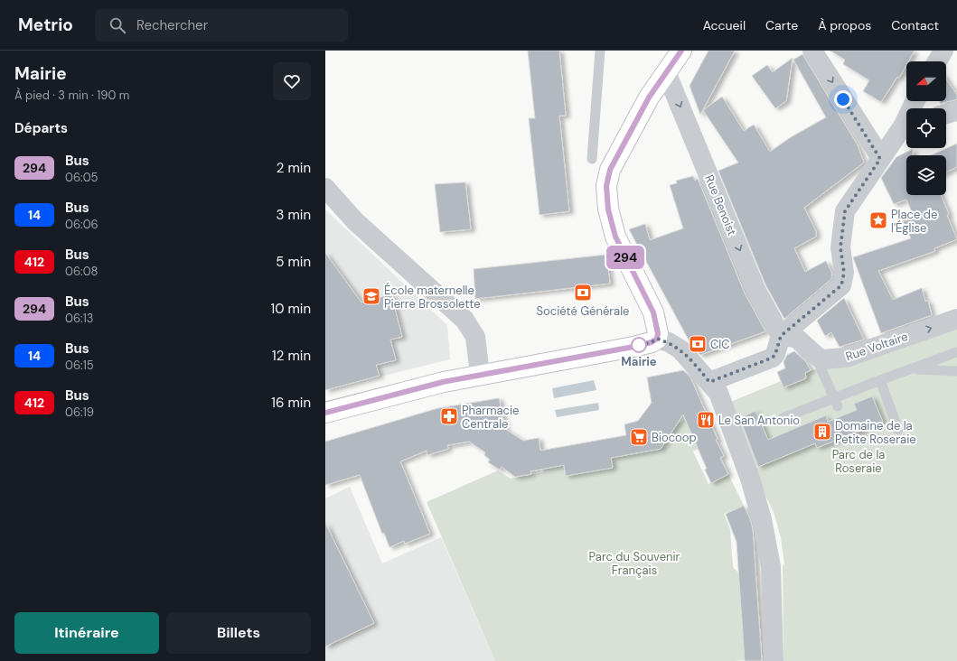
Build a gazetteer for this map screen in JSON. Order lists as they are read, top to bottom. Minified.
{"streets":{"street":["Rue Benoist","Rue Voltaire"]},"one_way":["Rue Voltaire"],"parks":["Parc de la Roseraie","Parc du Souvenir Français"],"places":{"place":["Place de l'Église"],"bank":["Société Générale","CIC"],"school or university":["École maternelle Pierre Brossolette"],"other":["Mairie"],"pharmacy":["Pharmacie Centrale"],"restaurant":["Le San Antonio"],"building":["Domaine de la Petite Roseraie"],"supermarket":["Biocoop"]},"lines":["bus line 294"],"north":"left","page":{"header":"Metrio","search":"Rechercher","nav":["Accueil","Carte","À propos","Contact"],"heading":[["Mairie","À pied · 3 min · 190 m"],"Départs"],"on_map":"294","list":[{"mark":"294","name":"Bus","note":"06:05","value":"2 min"},{"mark":"14","name":"Bus","note":"06:06","value":"3 min"},{"mark":"412","name":"Bus","note":"06:08","value":"5 min"},{"mark":"294","name":"Bus","note":"06:13","value":"10 min"},{"mark":"14","name":"Bus","note":"06:15","value":"12 min"},{"mark":"412","name":"Bus","note":"06:19","value":"16 min"}],"buttons":["Itinéraire","Billets"]}}
